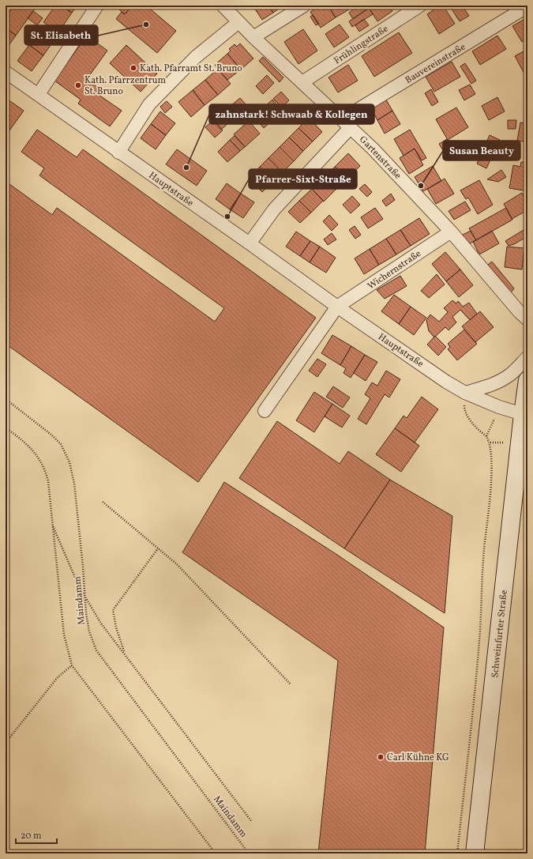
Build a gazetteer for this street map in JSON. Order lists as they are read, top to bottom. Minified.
{"streets":{"main road":["Schweinfurter Straße"],"street":["Frühlingstraße","Bauvereinstraße","Gartenstraße","Hauptstraße","Wichernstraße"],"path":["Maindamm"]},"crossings":[["Frühlingstraße","Gartenstraße"],["Bauvereinstraße","Gartenstraße"],["Bauvereinstraße","Hauptstraße"],["Gartenstraße","Wichernstraße"],["Hauptstraße","Wichernstraße"],["Hauptstraße","Schweinfurter Straße"]],"places":["St. Elisabeth","Kath. Pfarramt St. Bruno","Kath. Pfarrzentrum St. Bruno","zahnstark! Schwaab & Kollegen","Susan Beauty","Pfarrer-Sixt-Straße","Carl Kühne KG"],"scale_bar":"20 m"}
